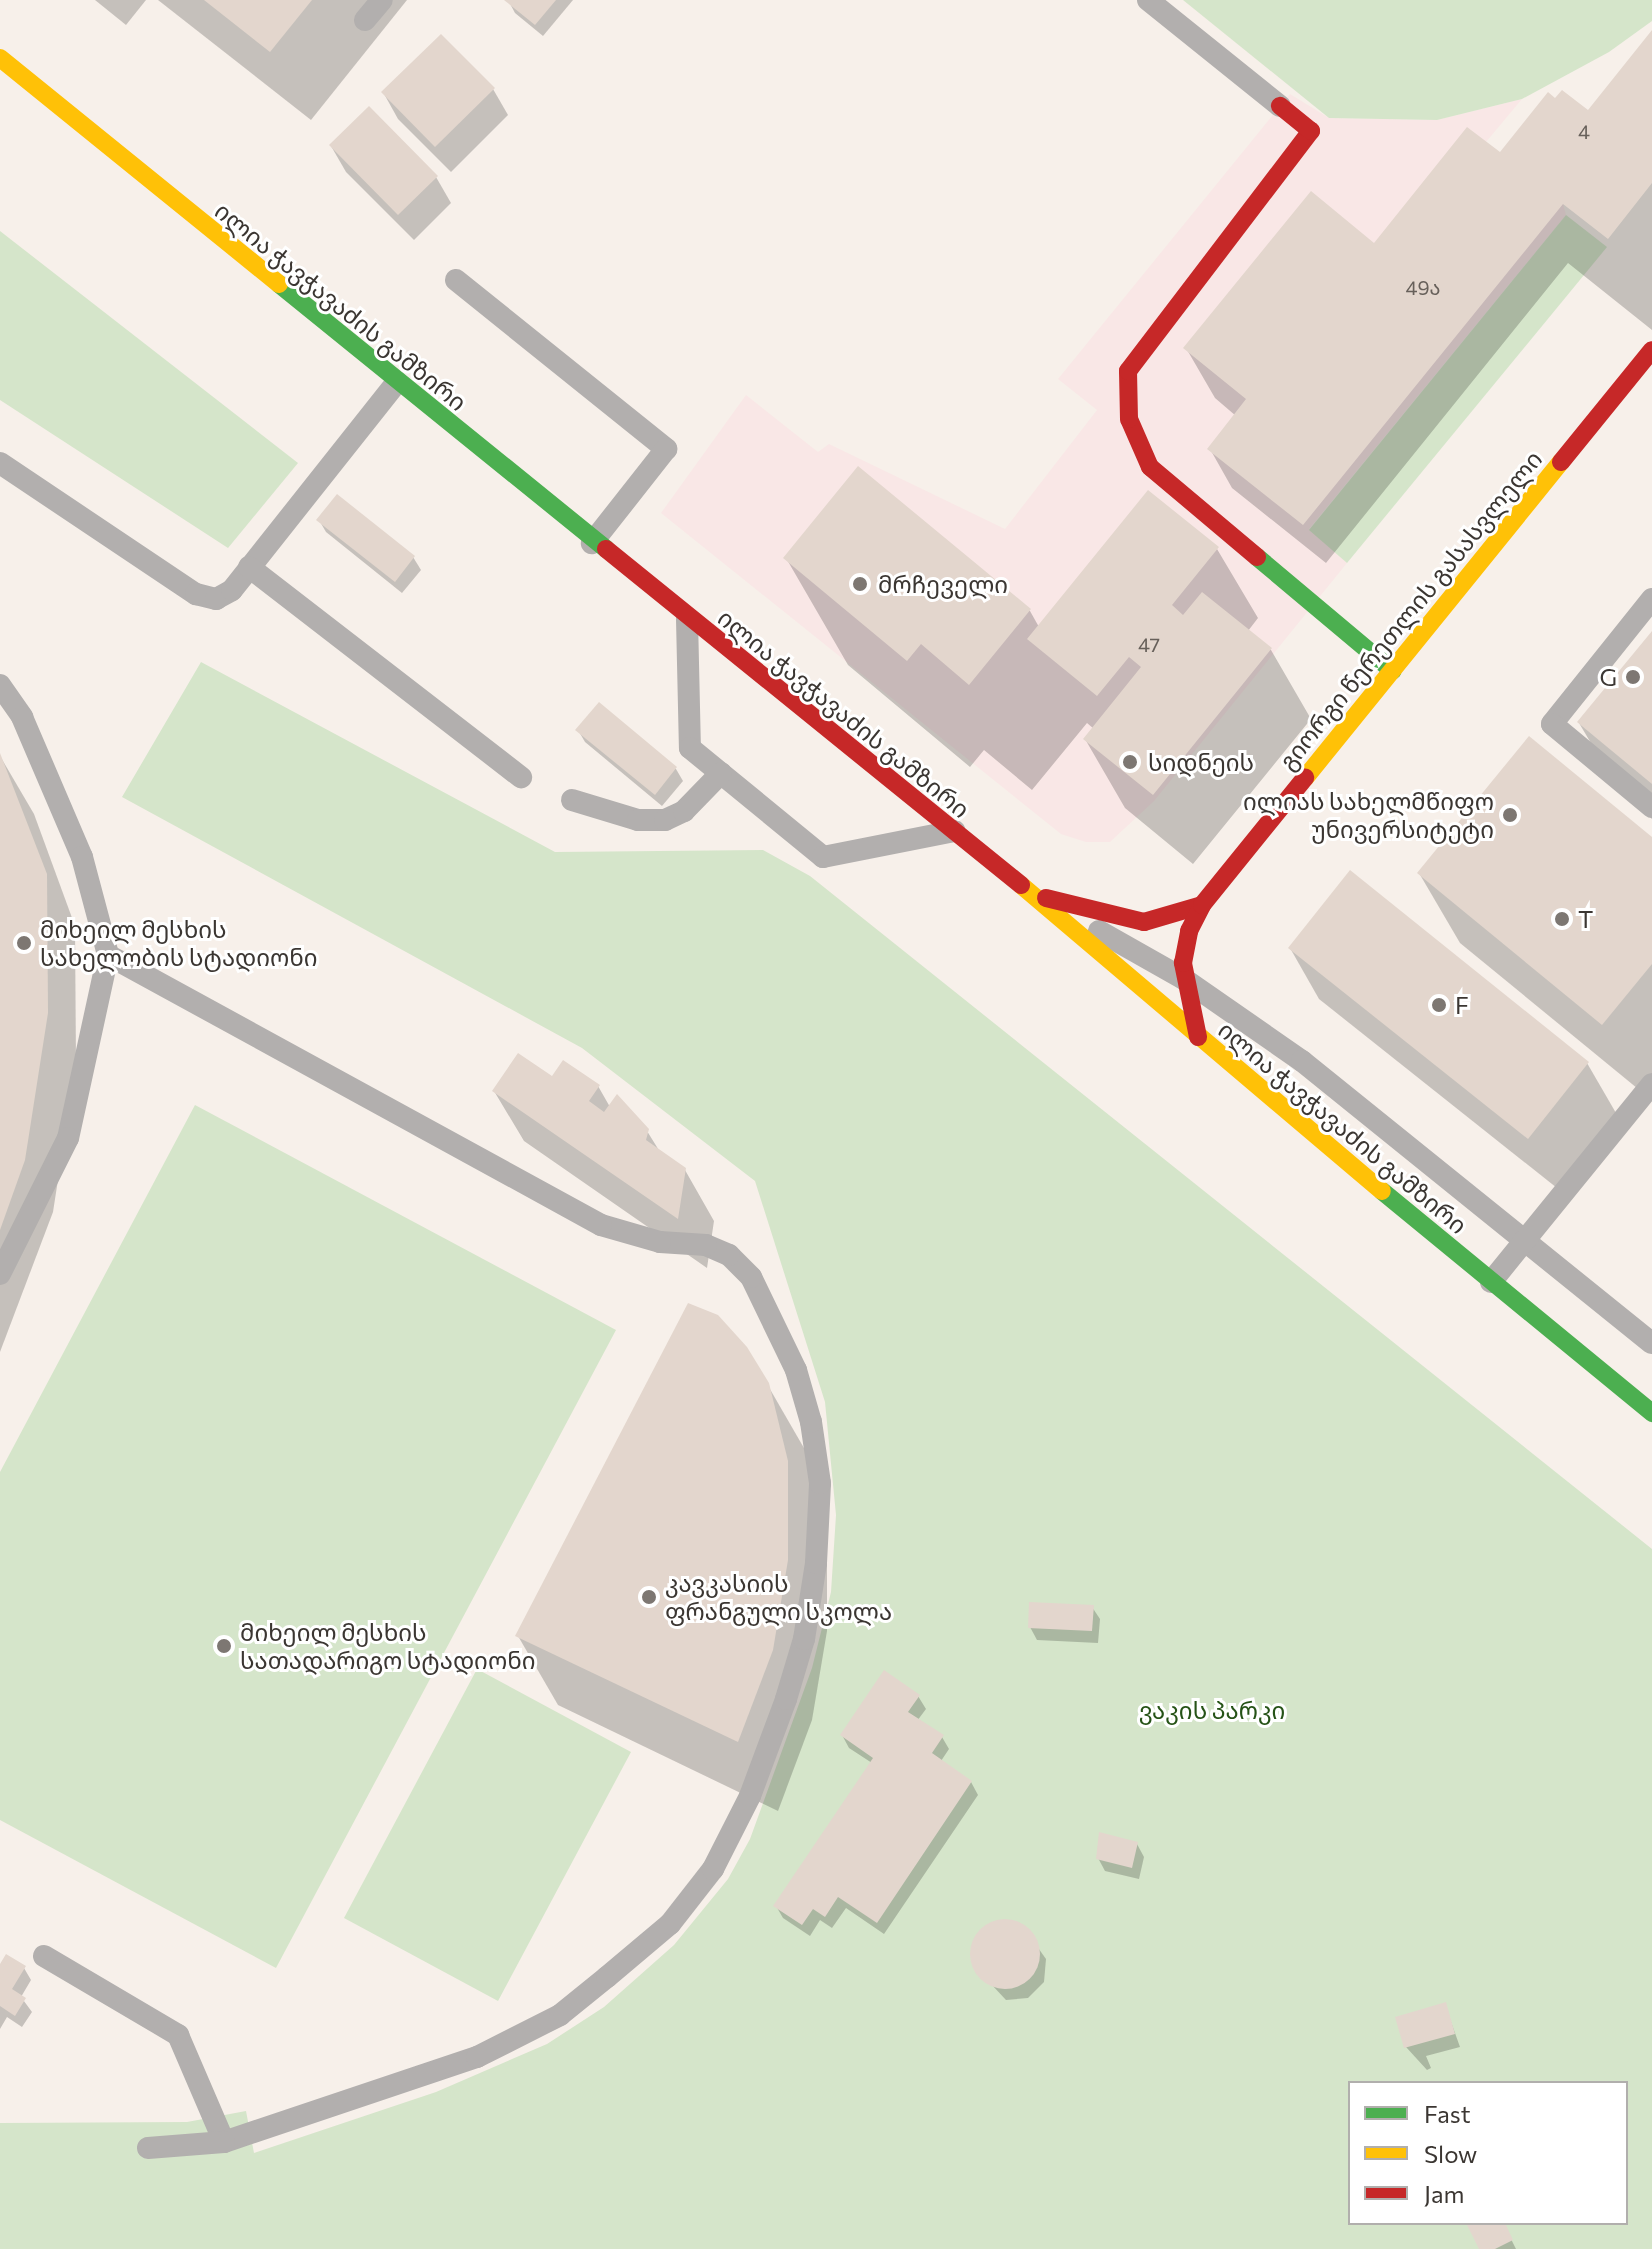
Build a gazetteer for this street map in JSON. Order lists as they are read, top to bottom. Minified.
{"streets":{"main road":["ილია ჭავჭავაძის გამზირი","გიორგი წერეთლის გასასვლელი"]},"crossings":[["ილია ჭავჭავაძის გამზირი","გიორგი წერეთლის გასასვლელი"]],"parks":["ვაკის პარკი"],"places":["მრჩეველი","G","სიდნეის","ილიას სახელმწიფო უნივერსიტეტი","T","მიხეილ მესხის სახელობის სტადიონი","F","კავკასიის ფრანგული სკოლა","მიხეილ მესხის სათადარიგო სტადიონი"],"house_numbers":["4","49ა","47"],"legend":["Fast","Slow","Jam"]}
